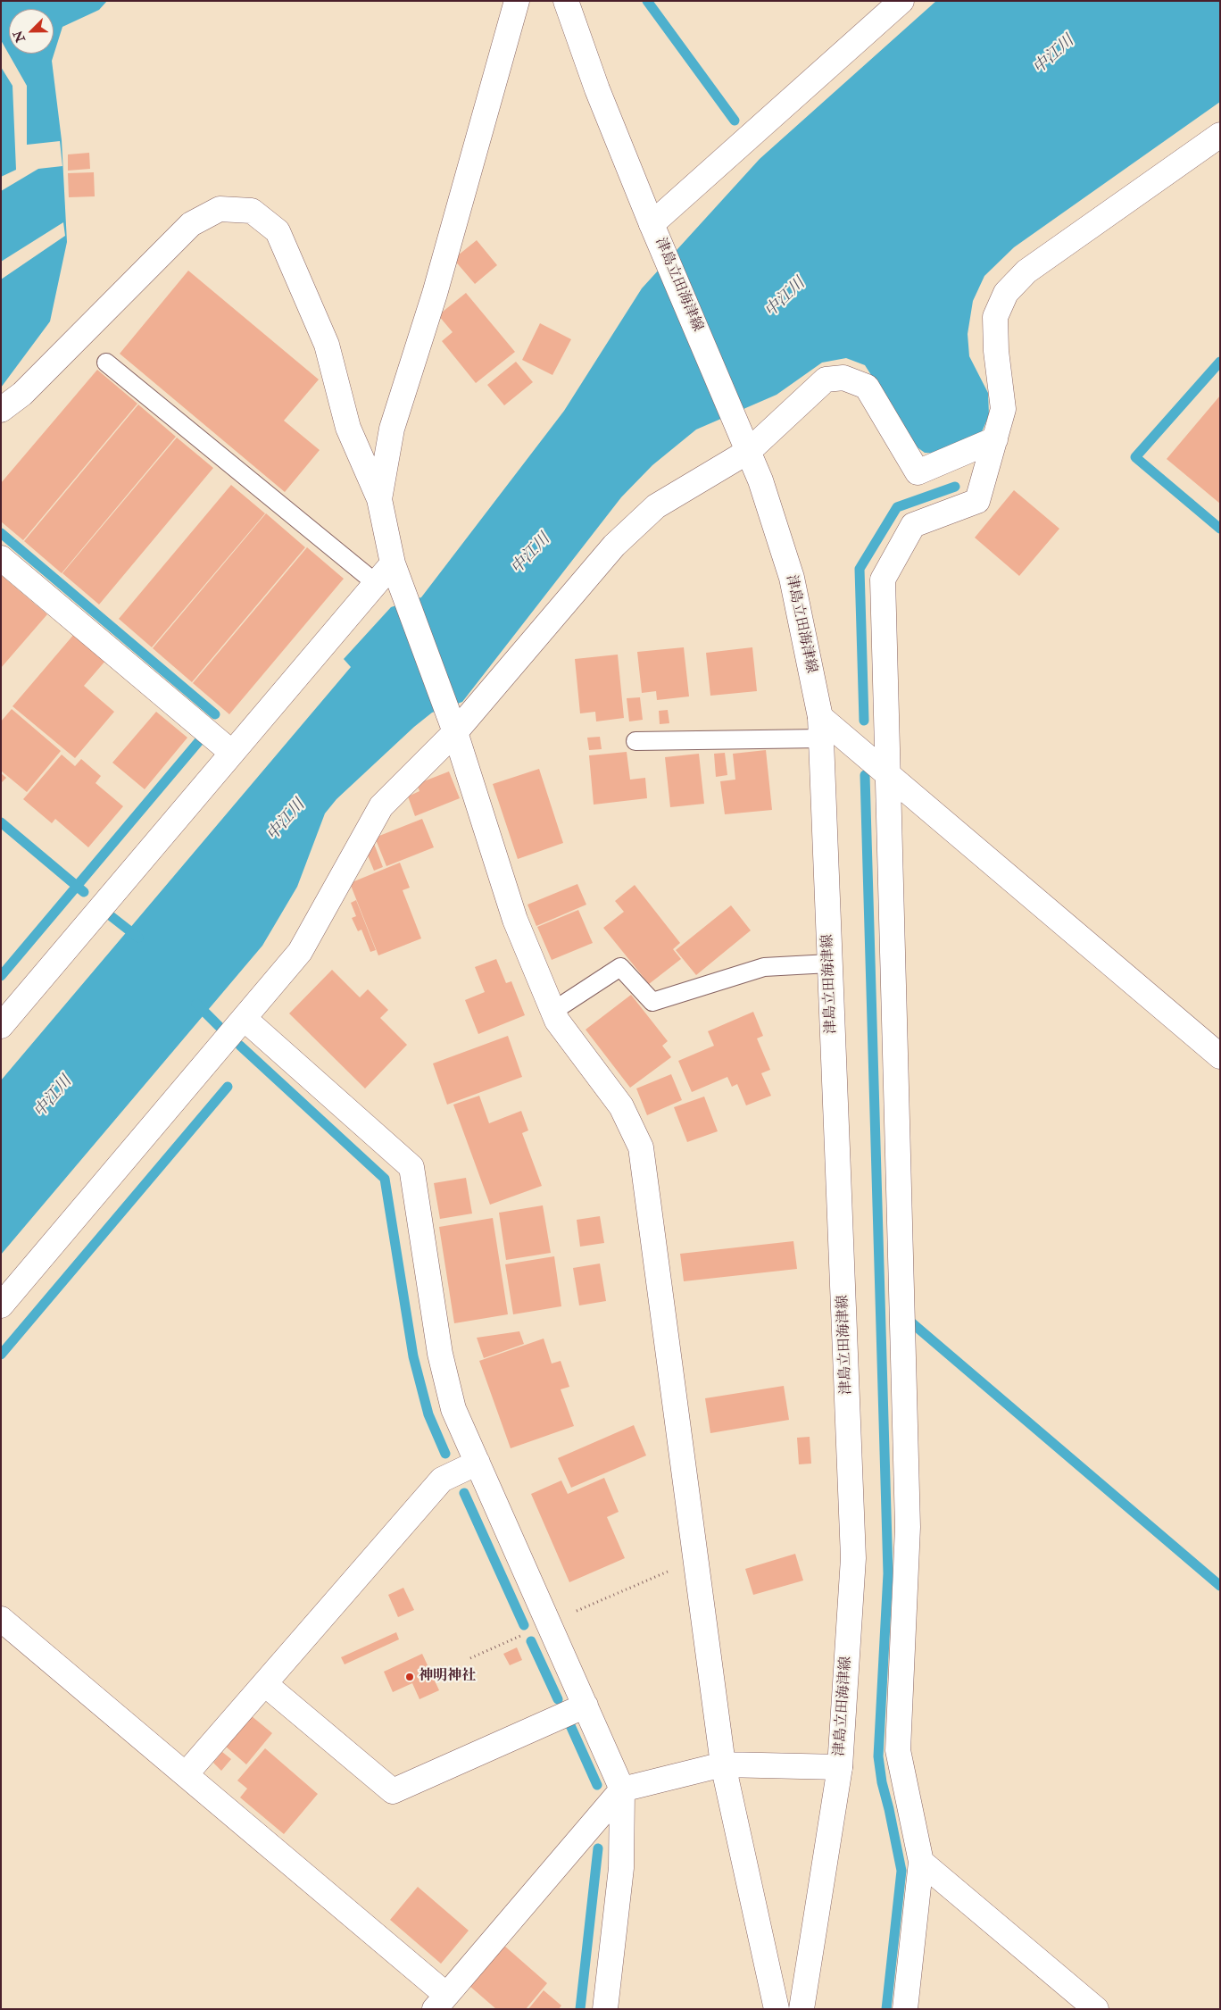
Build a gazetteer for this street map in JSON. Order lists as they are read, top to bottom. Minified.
{"streets":{"street":["津島立田海津線"]},"water":["中江川"],"places":["神明神社"],"north":"bottom left"}
